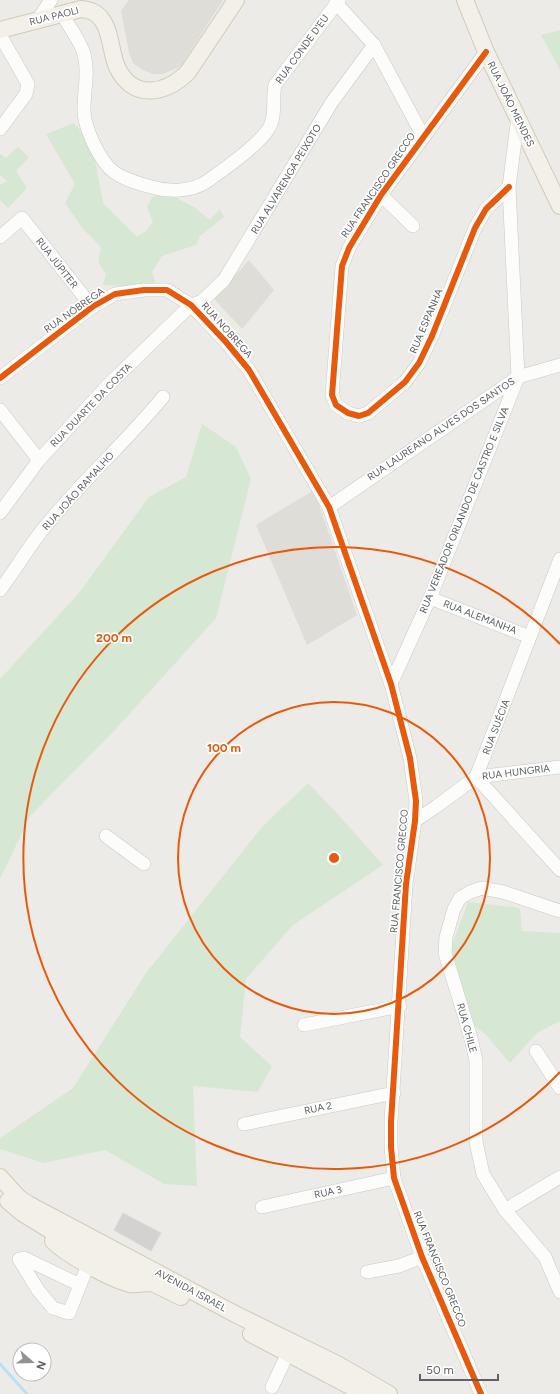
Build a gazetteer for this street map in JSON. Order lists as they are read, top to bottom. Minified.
{"streets":{"main road":["RUA PAOLI","RUA JOÃO MENDES","AVENIDA ISRAEL"],"street":["RUA CONDE D'EU","RUA ALVARENGA PEIXOTO","RUA FRANCISCO GRECCO","RUA JÚPITER","RUA NÓBREGA","RUA ESPANHA","RUA NOBREGA","RUA DUARTE DA COSTA","RUA LAUREANO ALVES DOS SANTOS","RUA JOÃO RAMALHO","RUA VEREADOR ORLANDO DE CASTRO E SILVA","RUA ALEMANHA","RUA SUÉCIA","RUA HUNGRIA","RUA CHILE","RUA 2","RUA 3"]},"crossings":[["RUA PAOLI","RUA CONDE D'EU"],["RUA JOÃO MENDES","RUA FRANCISCO GRECCO"],["RUA JOÃO MENDES","RUA VEREADOR ORLANDO DE CASTRO E SILVA"],["RUA ALVARENGA PEIXOTO","RUA NÓBREGA"],["RUA ALVARENGA PEIXOTO","RUA NOBREGA"],["RUA ALVARENGA PEIXOTO","RUA DUARTE DA COSTA"],["RUA FRANCISCO GRECCO","RUA ESPANHA"],["RUA FRANCISCO GRECCO","RUA NOBREGA"],["RUA FRANCISCO GRECCO","RUA LAUREANO ALVES DOS SANTOS"],["RUA FRANCISCO GRECCO","RUA VEREADOR ORLANDO DE CASTRO E SILVA"],["RUA FRANCISCO GRECCO","RUA HUNGRIA"],["RUA FRANCISCO GRECCO","RUA 2"],["RUA FRANCISCO GRECCO","RUA 3"],["RUA JÚPITER","RUA NÓBREGA"],["RUA NÓBREGA","RUA NOBREGA"],["RUA NÓBREGA","RUA DUARTE DA COSTA"],["RUA ESPANHA","RUA VEREADOR ORLANDO DE CASTRO E SILVA"],["RUA NOBREGA","RUA DUARTE DA COSTA"],["RUA LAUREANO ALVES DOS SANTOS","RUA VEREADOR ORLANDO DE CASTRO E SILVA"],["RUA VEREADOR ORLANDO DE CASTRO E SILVA","RUA ALEMANHA"],["RUA ALEMANHA","RUA SUÉCIA"],["RUA SUÉCIA","RUA HUNGRIA"]],"scale_bar":"50 m","north":"right","rings":["200 m","100 m"]}
